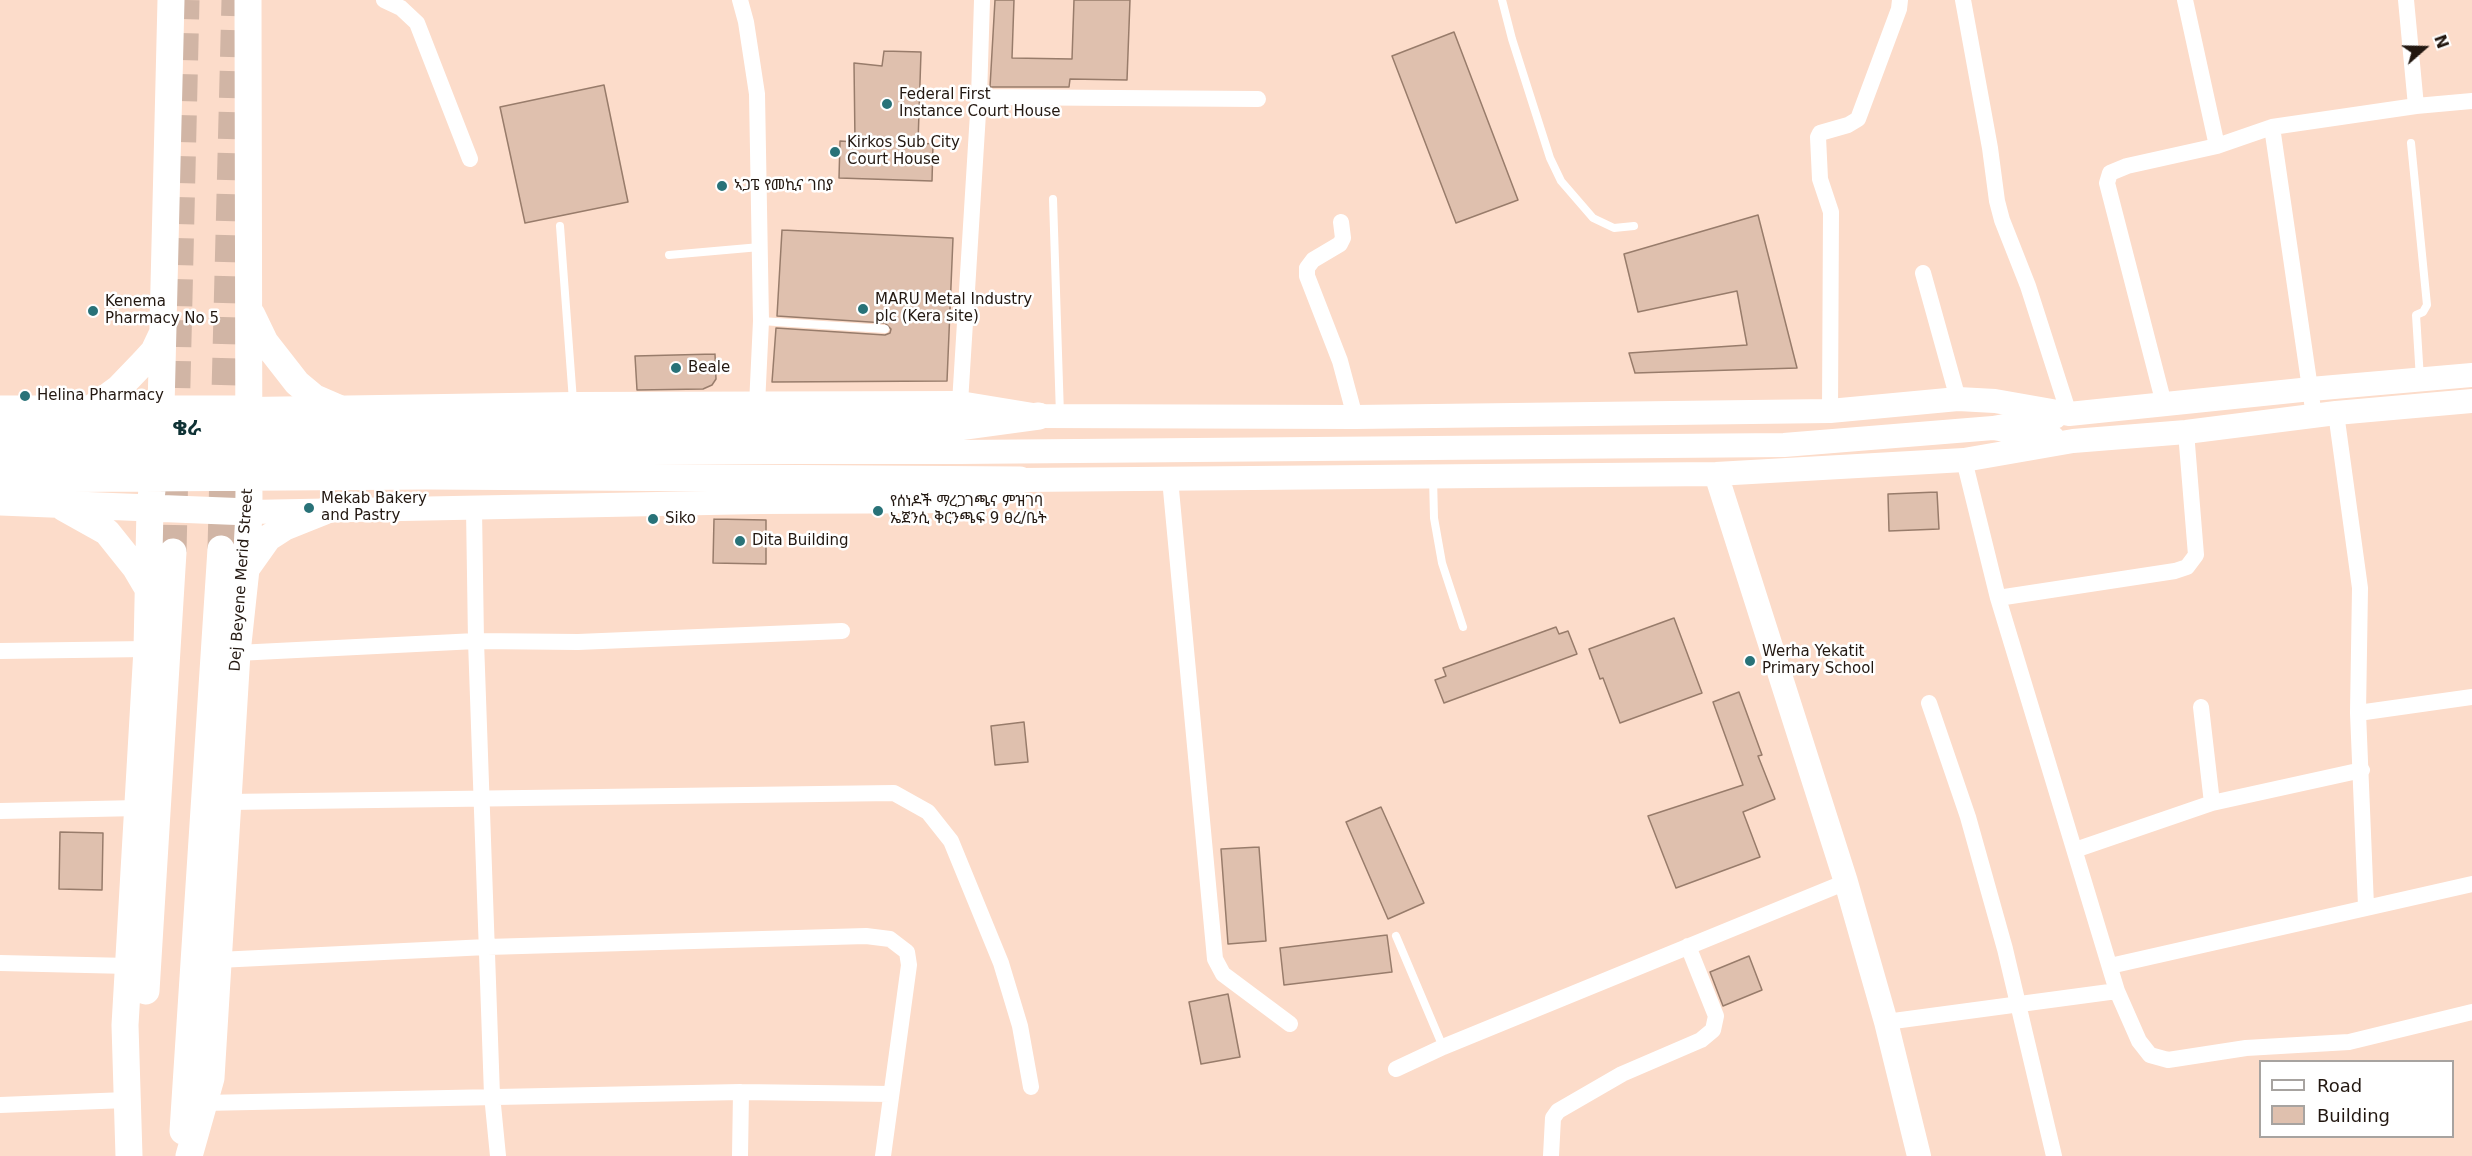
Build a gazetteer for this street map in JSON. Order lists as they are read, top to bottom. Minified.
{"streets":{"main road":["Dej Beyene Merid Street"]},"districts":["ቄራ"],"places":["Federal First Instance Court House","Kirkos Sub City Court House","ኣጋፔ የመኪና ገበያ","MARU Metal Industry plc (Kera site)","Kenema Pharmacy No 5","Beale","Helina Pharmacy","Mekab Bakery and Pastry","የሰነዶች ማረጋገጫና ምዝገባ ኤጀንሲ ቅርንጫፍ 9 ፀረ/ቤት","Siko","Dita Building","Werha Yekatit Primary School"],"legend":["Road","Building"],"north":"right"}
